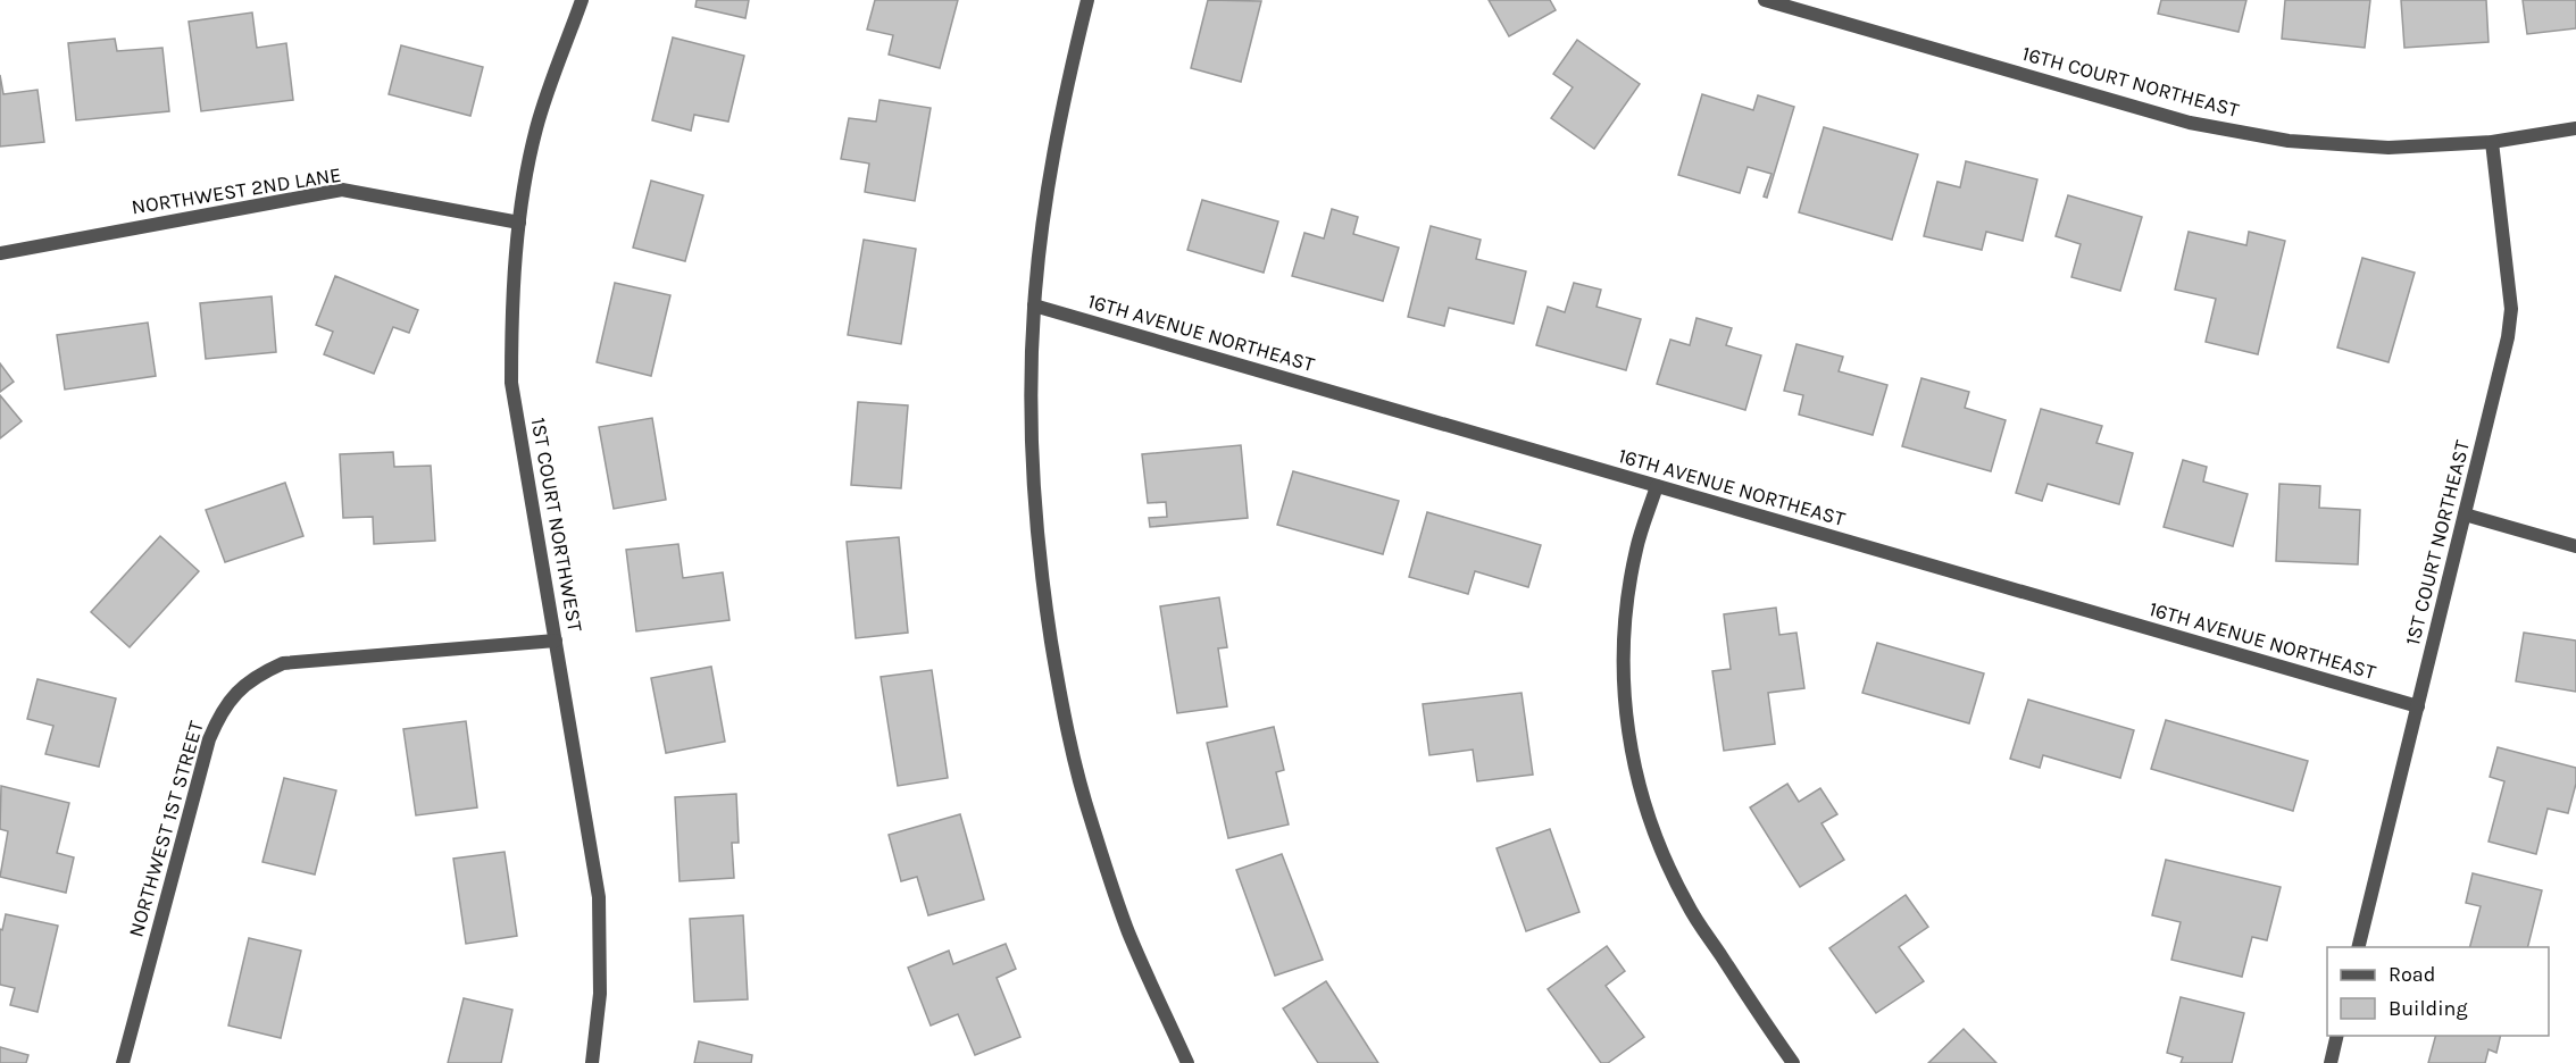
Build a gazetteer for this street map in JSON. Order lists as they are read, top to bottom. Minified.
{"streets":{"street":["16TH COURT NORTHEAST","NORTHWEST 2ND LANE","16TH AVENUE NORTHEAST","1ST COURT NORTHWEST","1ST COURT NORTHEAST","NORTHWEST 1ST STREET"]},"crossings":[["16TH COURT NORTHEAST","1ST COURT NORTHEAST"],["NORTHWEST 2ND LANE","1ST COURT NORTHWEST"],["16TH AVENUE NORTHEAST","1ST COURT NORTHEAST"],["1ST COURT NORTHWEST","NORTHWEST 1ST STREET"]],"legend":["Road","Building"]}
